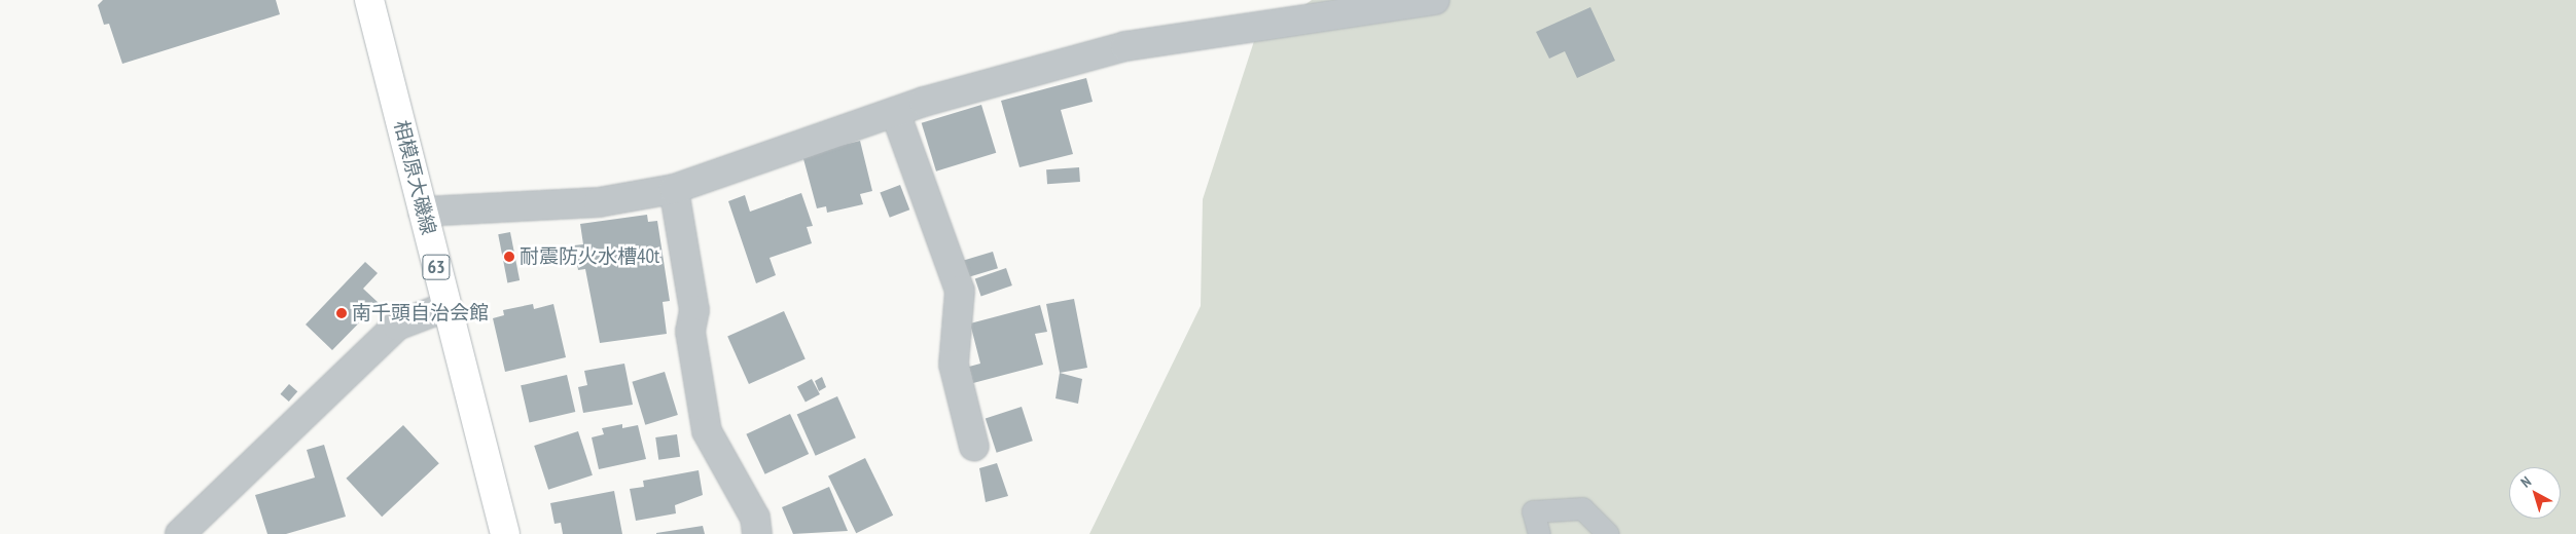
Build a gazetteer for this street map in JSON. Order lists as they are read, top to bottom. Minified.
{"streets":{"main road":["相模原大磯線","63"]},"places":["耐震防火水槽40t","南千頭自治会館"],"north":"top left"}
